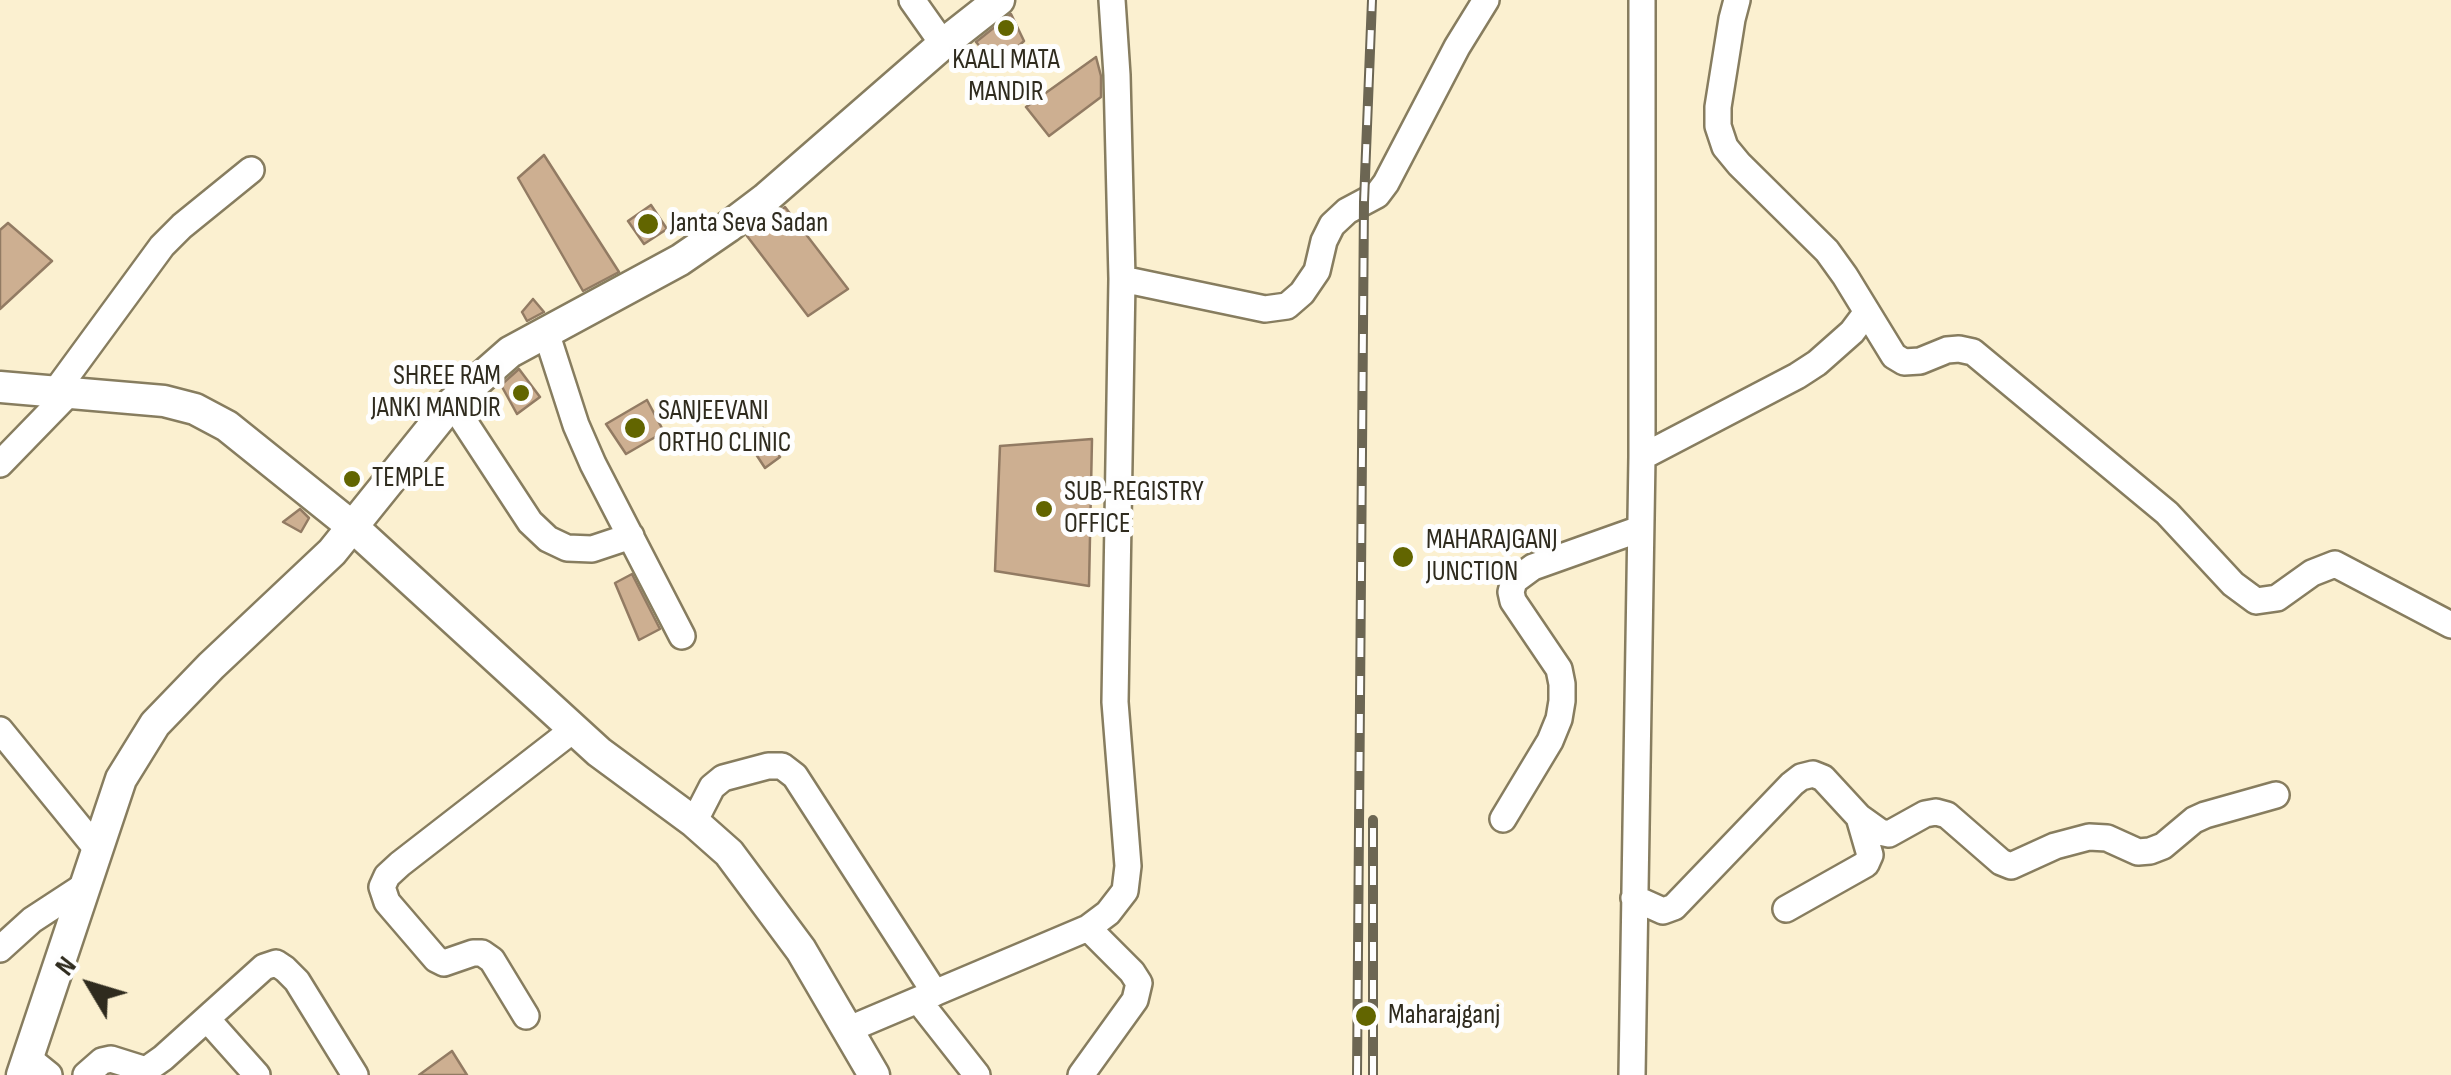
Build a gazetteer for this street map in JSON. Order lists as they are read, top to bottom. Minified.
{"places":["KAALI MATA MANDIR","Janta Seva Sadan","SHREE RAM JANKI MANDIR","SANJEEVANI ORTHO CLINIC","TEMPLE","SUB-REGISTRY OFFICE","MAHARAJGANJ JUNCTION","Maharajganj"],"north":"top left"}
